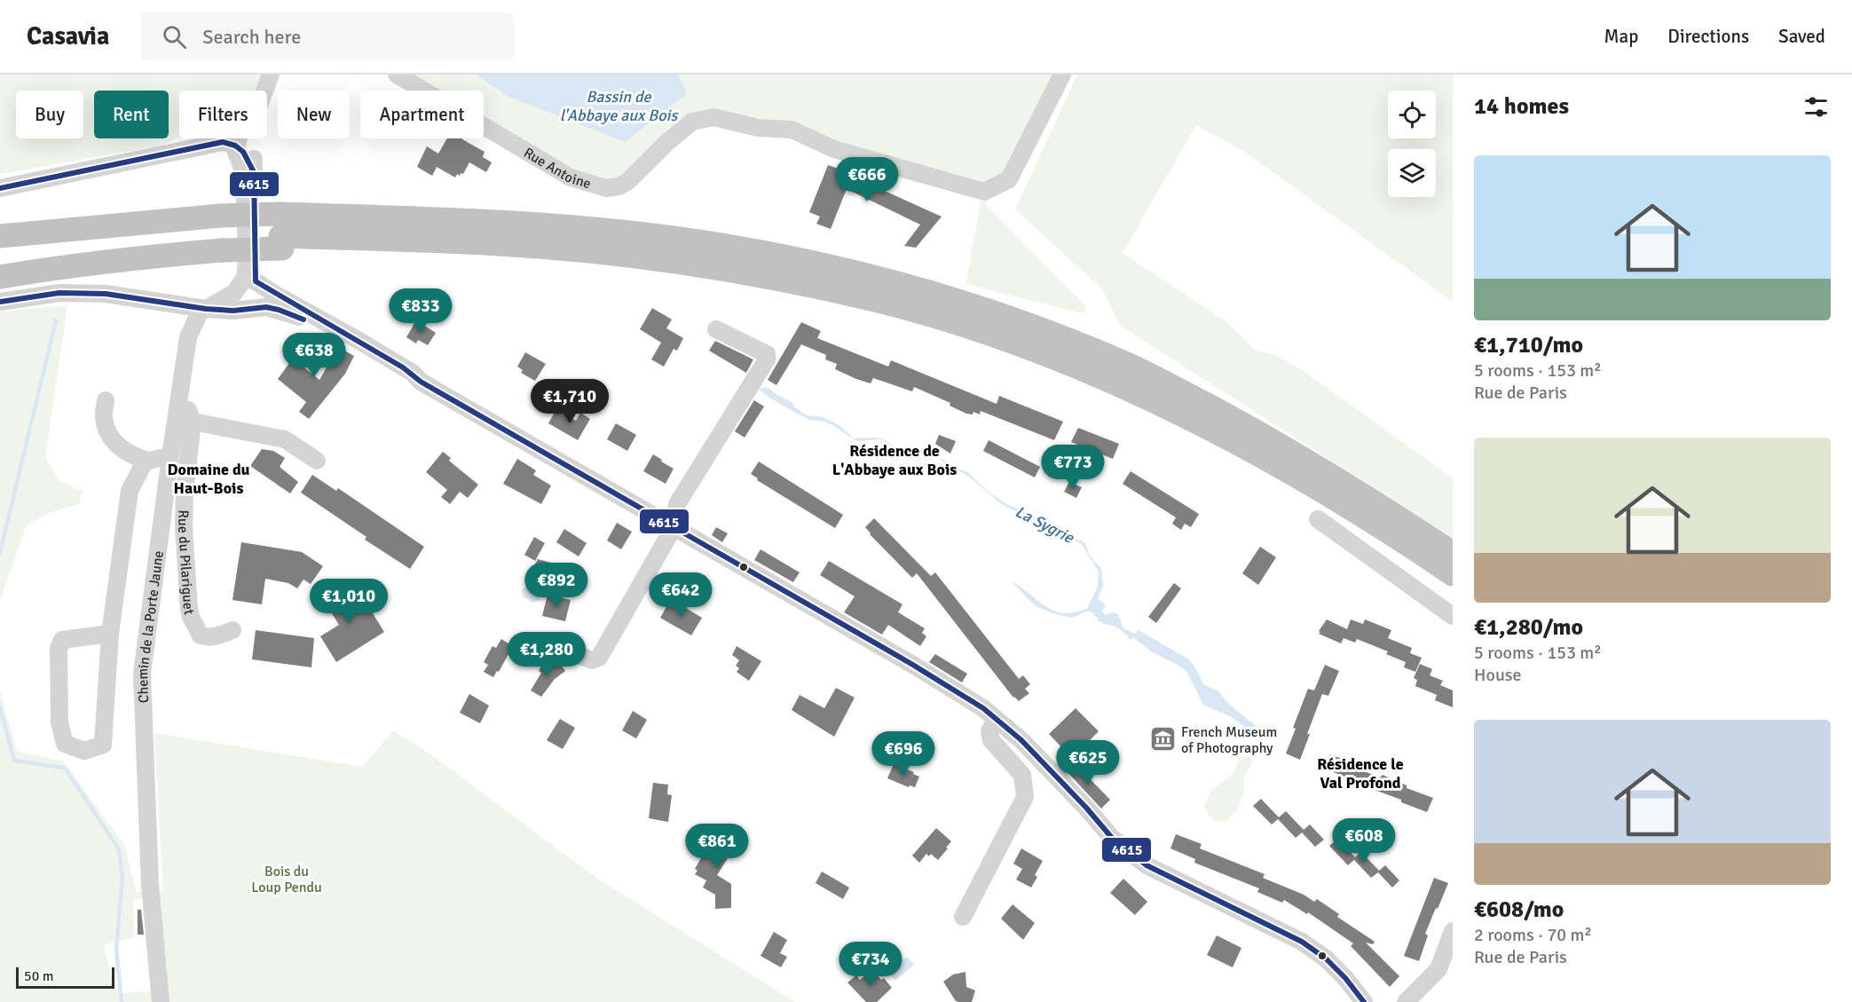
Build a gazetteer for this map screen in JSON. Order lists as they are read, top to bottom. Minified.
{"streets":{"street":["Rue Antoine","Rue du Pilariguet","Chemin de la Porte Jaune"]},"districts":["Résidence de L'Abbaye aux Bois","Domaine du Haut-Bois","Résidence le Val Profond"],"water":["Bassin de l'Abbaye aux Bois","La Sygrie"],"parks":["Bois du Loup Pendu"],"places":{"museum":["French Museum of Photography"]},"lines":["transit line 4615"],"scale_bar":"50 m","page":{"header":"Casavia","search":"Search here","nav":["Map","Directions","Saved"],"heading":"14 homes","chip":["Buy","Rent","Filters","New","Apartment"],"list":[{"name":"€1,710/mo","note":"5 rooms · 153 m² · Rue de Paris"},{"name":"€1,280/mo","note":"5 rooms · 153 m² · House"},{"name":"€608/mo","note":"2 rooms · 70 m² · Rue de Paris"}],"price":["€666","€833","€638","€1,710","€773","€892","€642","€1,010","€1,280","€696","€625","€608","€861","€734"],"scale":"50 m"}}
